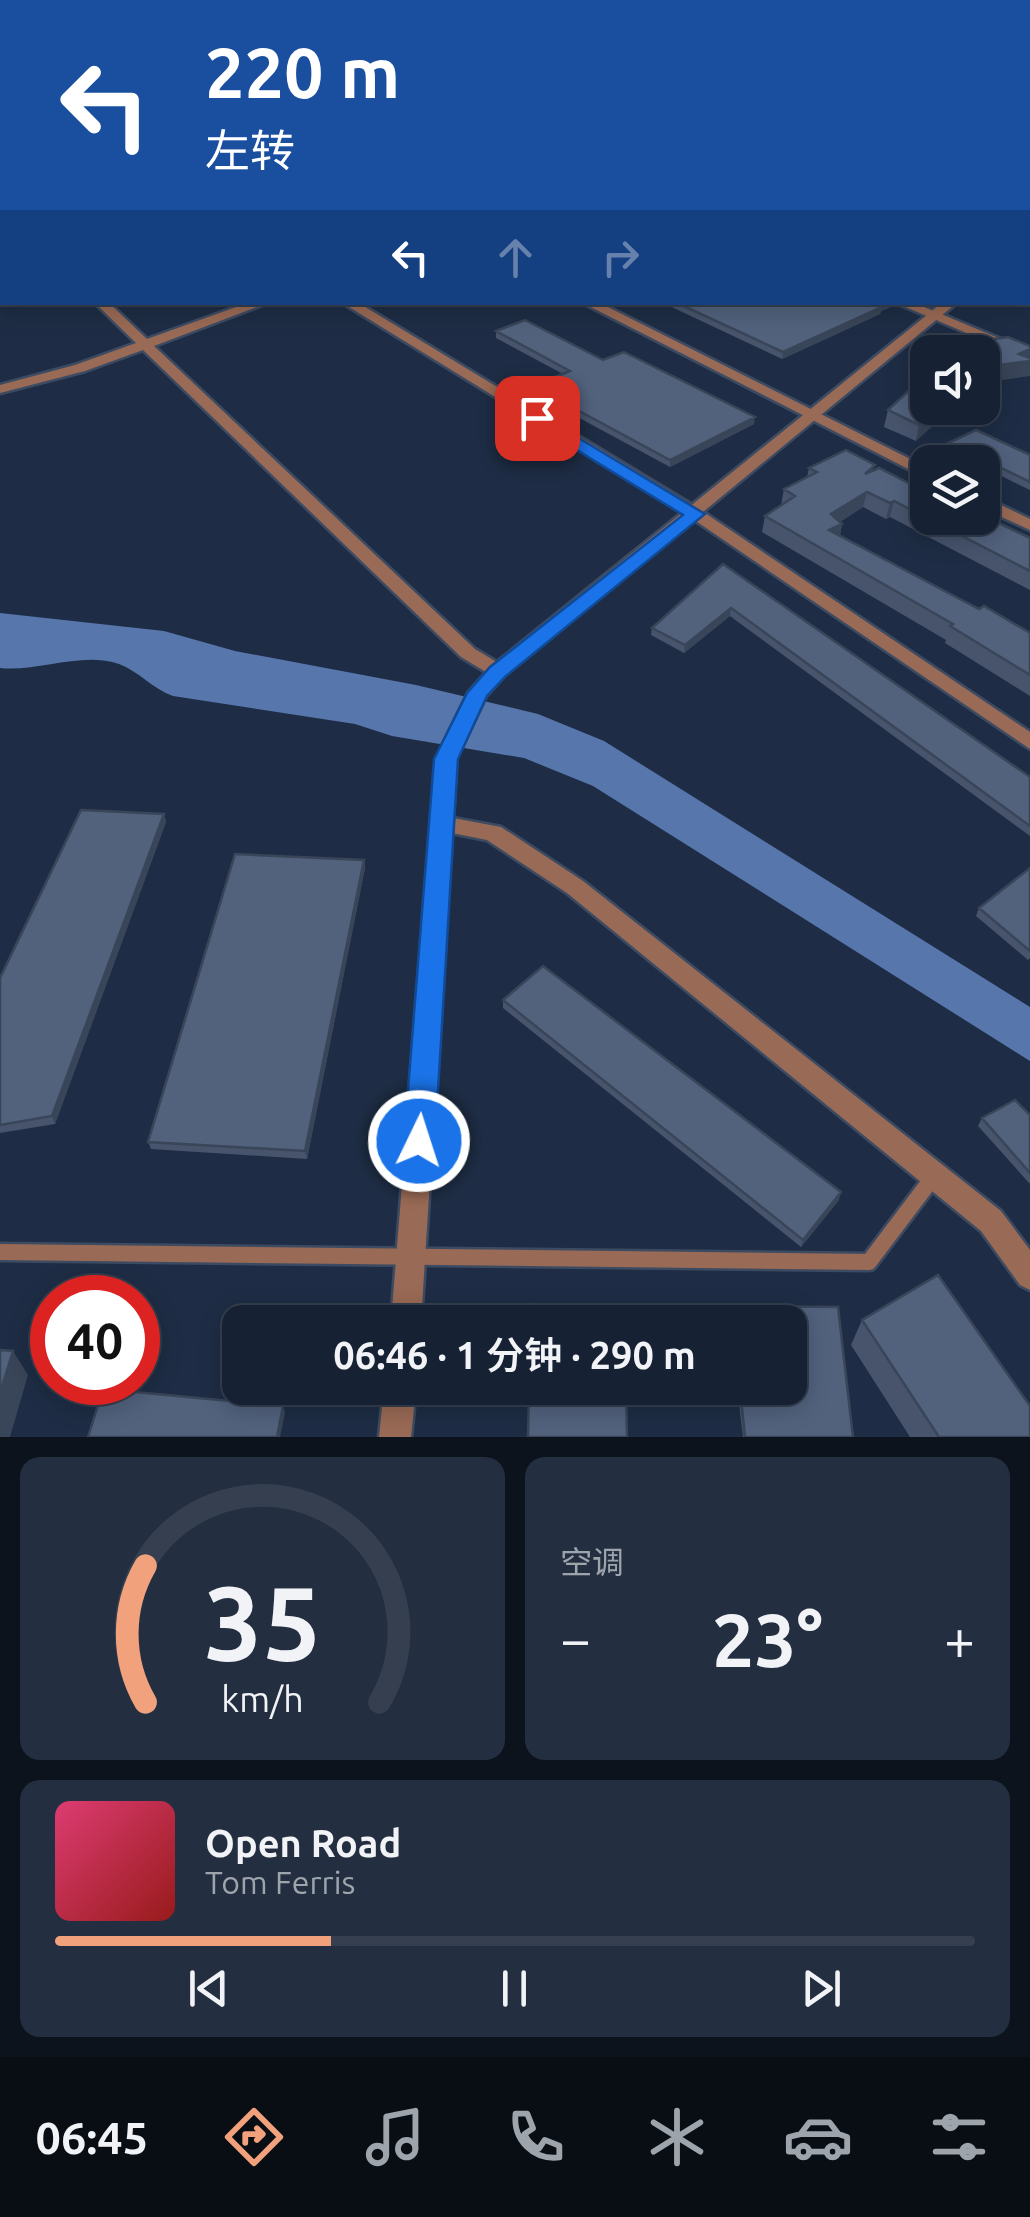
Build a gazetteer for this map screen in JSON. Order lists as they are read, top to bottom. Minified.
{"page":{"turn":["220 m","左转"],"limit":"40","trip":"06:46 · 1 分钟 · 290 m","tile":"空调","heat":["−","23°","+"],"song":["Open Road","Tom Ferris"],"tabs":"06:45","gauge":["35","km/h"]}}
